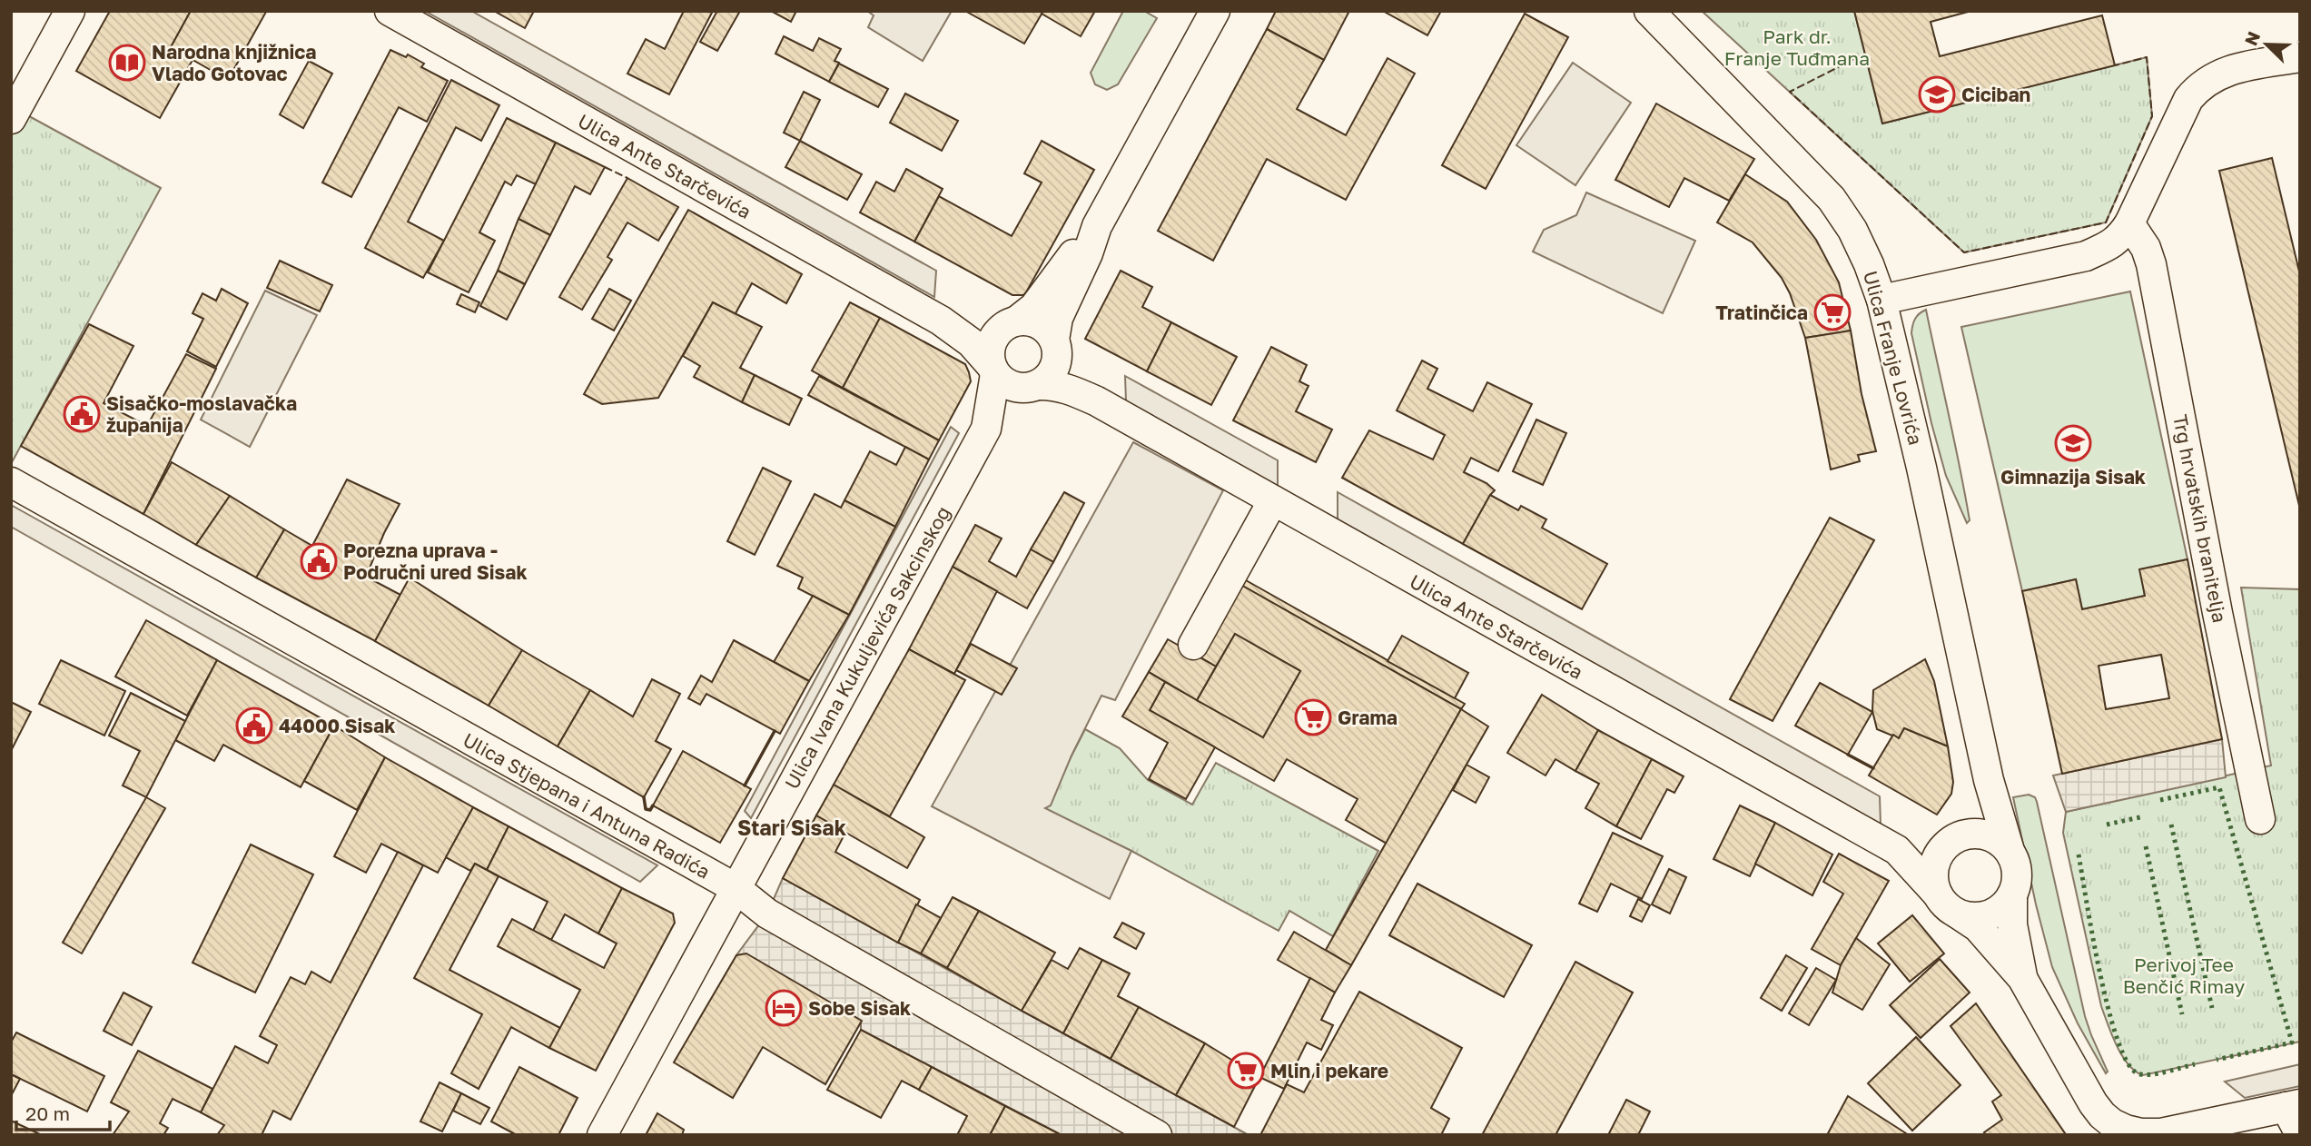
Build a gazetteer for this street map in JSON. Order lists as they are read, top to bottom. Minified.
{"streets":{"street":["Ulica Ante Starčevića","Ulica Franje Lovrića","Trg hrvatskih branitelja","Ulica Ivana Kukuljevića Sakcinskog","Ulica Stjepana i Antuna Radića"]},"crossings":[["Ulica Ante Starčevića","Ulica Franje Lovrića"],["Ulica Ante Starčevića","Ulica Ivana Kukuljevića Sakcinskog"],["Ulica Ivana Kukuljevića Sakcinskog","Ulica Stjepana i Antuna Radića"]],"districts":["Stari Sisak"],"parks":["Park dr. Franje Tuđmana","Perivoj Tee Benčić Rimay"],"places":{"library":["Narodna knjižnica Vlado Gotovac"],"school or university":["Ciciban","Gimnazija Sisak"],"supermarket":["Tratinčica","Grama","Mlin i pekare"],"public building":["Sisačko-moslavačka županija","Porezna uprava - Područni ured Sisak","44000 Sisak"],"hotel":["Sobe Sisak"]},"scale_bar":"20 m","north":"top left"}
